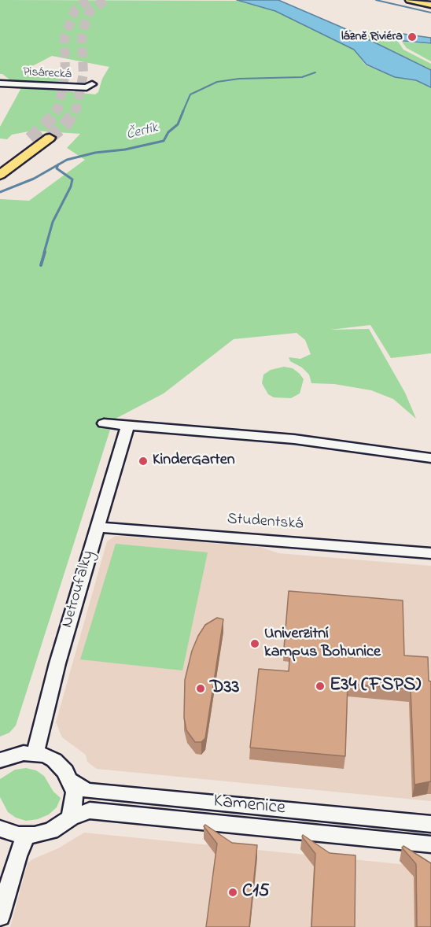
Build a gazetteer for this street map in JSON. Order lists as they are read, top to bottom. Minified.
{"streets":{"street":["Pisárecká","Studentská","Netroufalky","Kamenice"]},"crossings":[["Studentská","Netroufalky"],["Netroufalky","Kamenice"]],"water":["Čertík"],"places":["lázně Riviéra","KinderGarten","Univerzitní kampus Bohunice","E34 (FSPS)","D33","C15"]}
